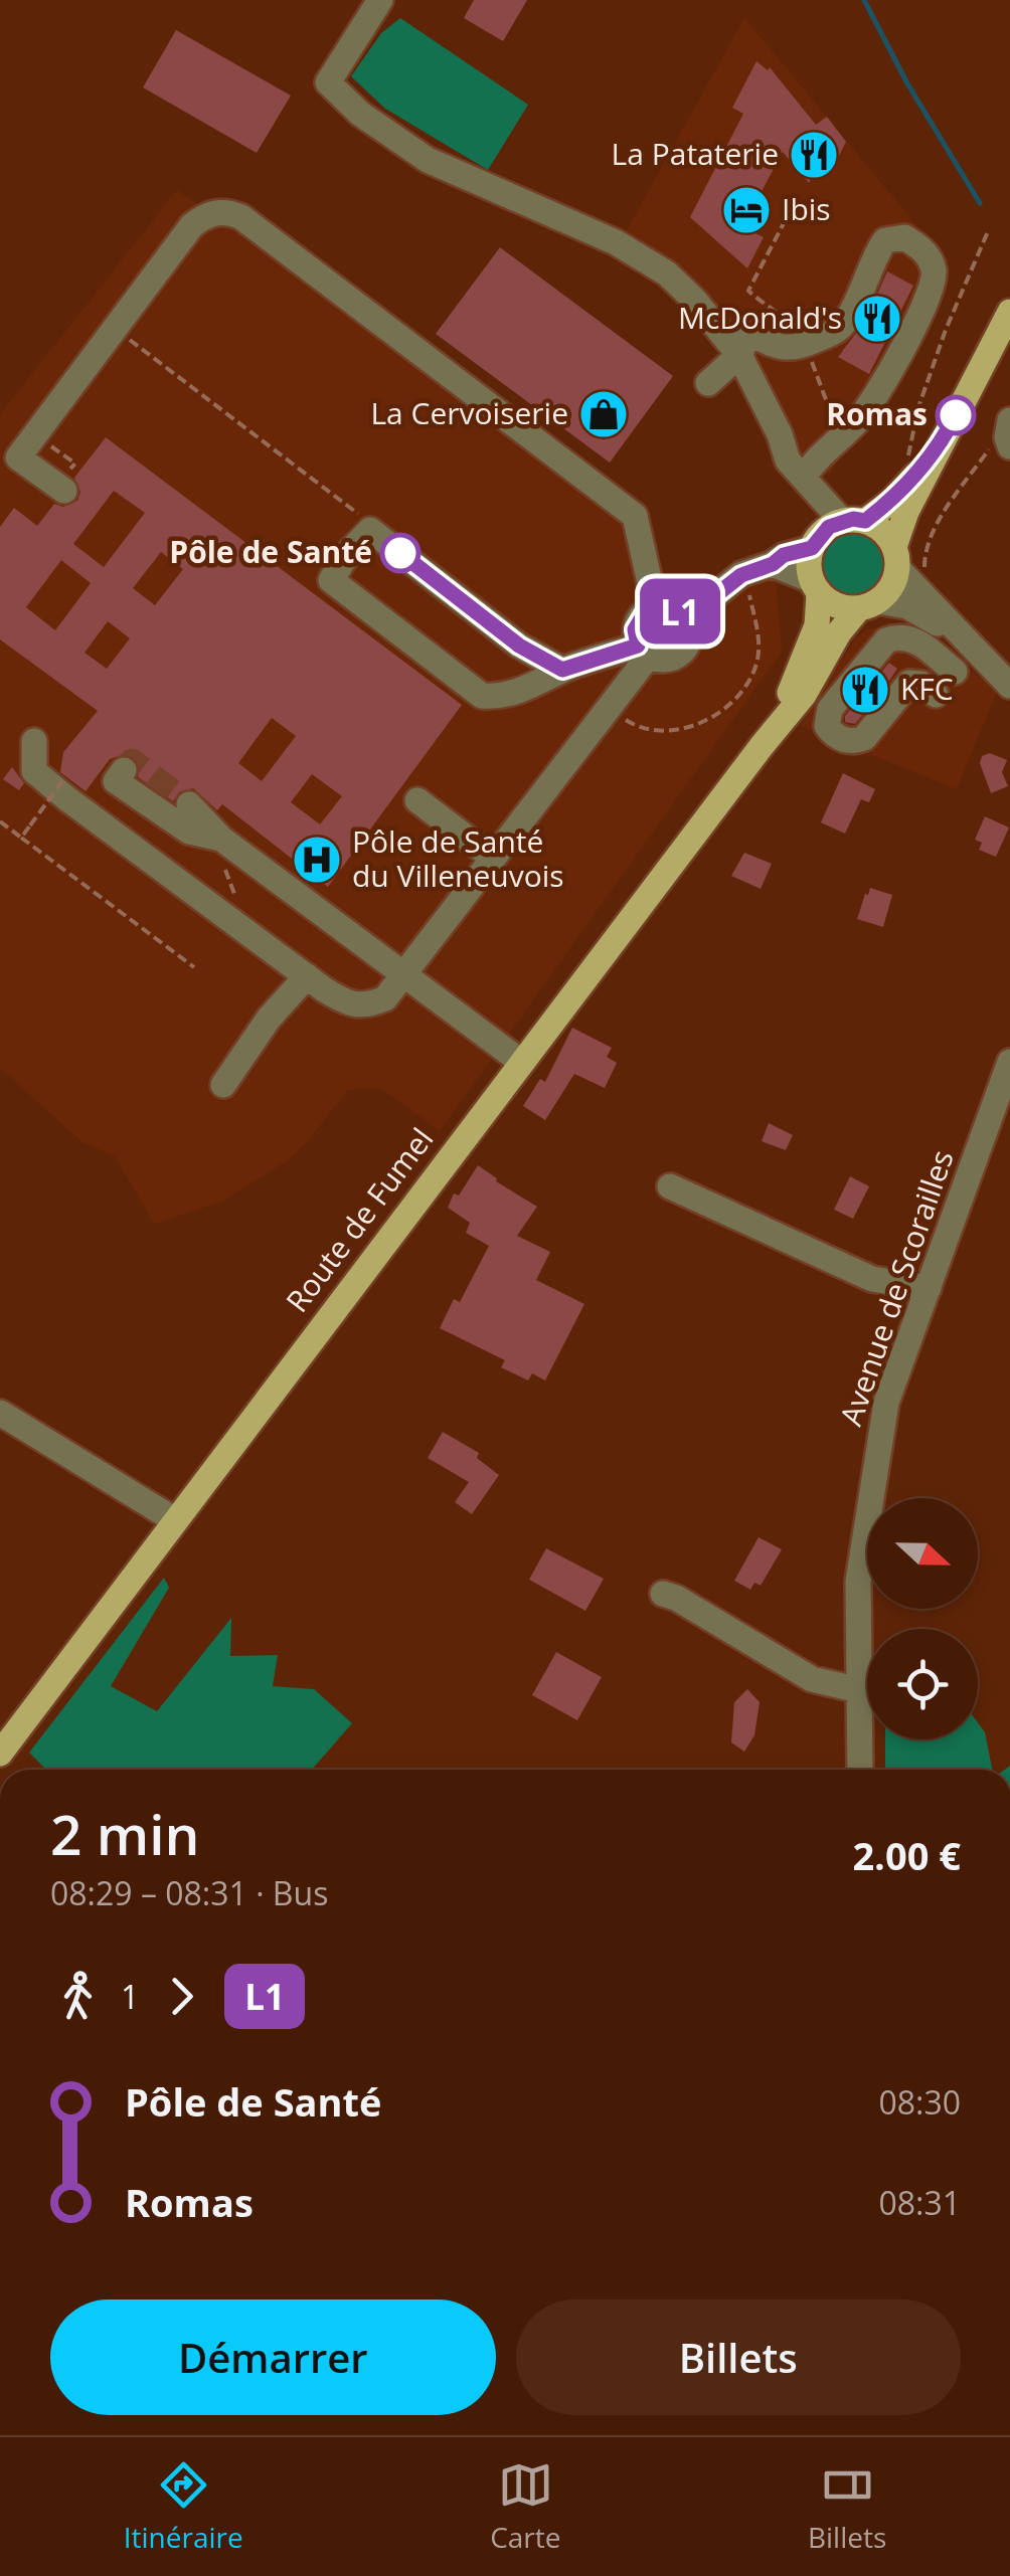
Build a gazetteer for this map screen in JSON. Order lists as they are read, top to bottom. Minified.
{"streets":{"main road":["Route de Fumel"],"street":["Avenue de Scorailles"]},"places":{"restaurant":["La Pataterie","McDonald's","KFC"],"hotel":["Ibis"],"shop":["La Cervoiserie"],"other":["Romas","Pôle de Santé"],"hospital":["Pôle de Santé du Villeneuvois"]},"lines":["bus line L1"],"north":"right","page":{"on_map":"L1","heading":["2 min","08:29 – 08:31 · Bus","2.00 €"],"legs":["1","L1"],"list":[{"name":"Pôle de Santé","value":"08:30"},{"name":"Romas","value":"08:31"}],"buttons":["Démarrer","Billets"],"tabs":["Itinéraire","Carte","Billets"]}}
